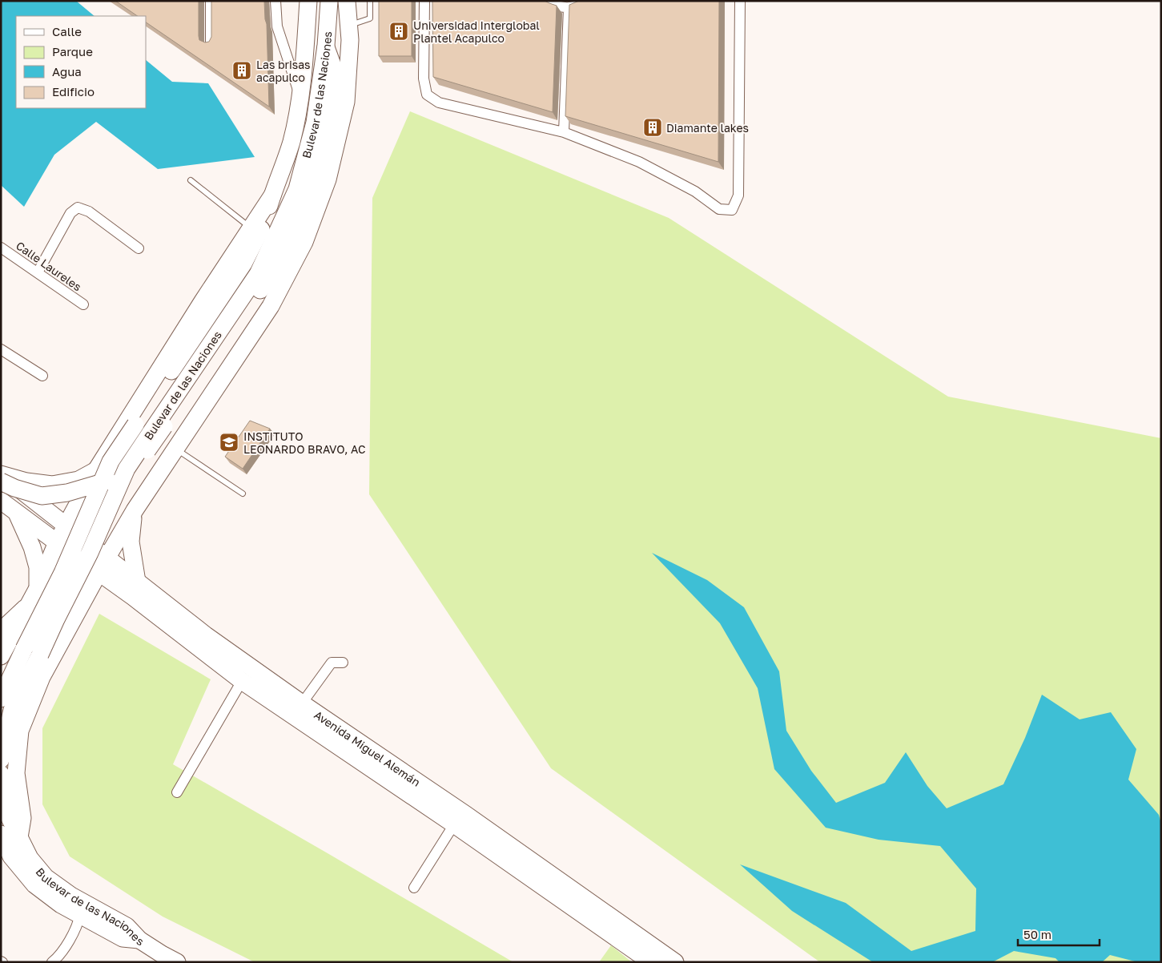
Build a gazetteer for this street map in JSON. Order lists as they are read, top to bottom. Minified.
{"streets":{"main road":["Bulevar de las Naciones","Avenida Miguel Alemán"],"street":["Calle Laureles"]},"places":{"building":["Universidad Interglobal Plantel Acapulco","Las brisas acapulco","Diamante lakes"],"school or university":["INSTITUTO LEONARDO BRAVO, AC"]},"legend":["Calle","Parque","Agua","Edificio"],"scale_bar":"50 m"}
